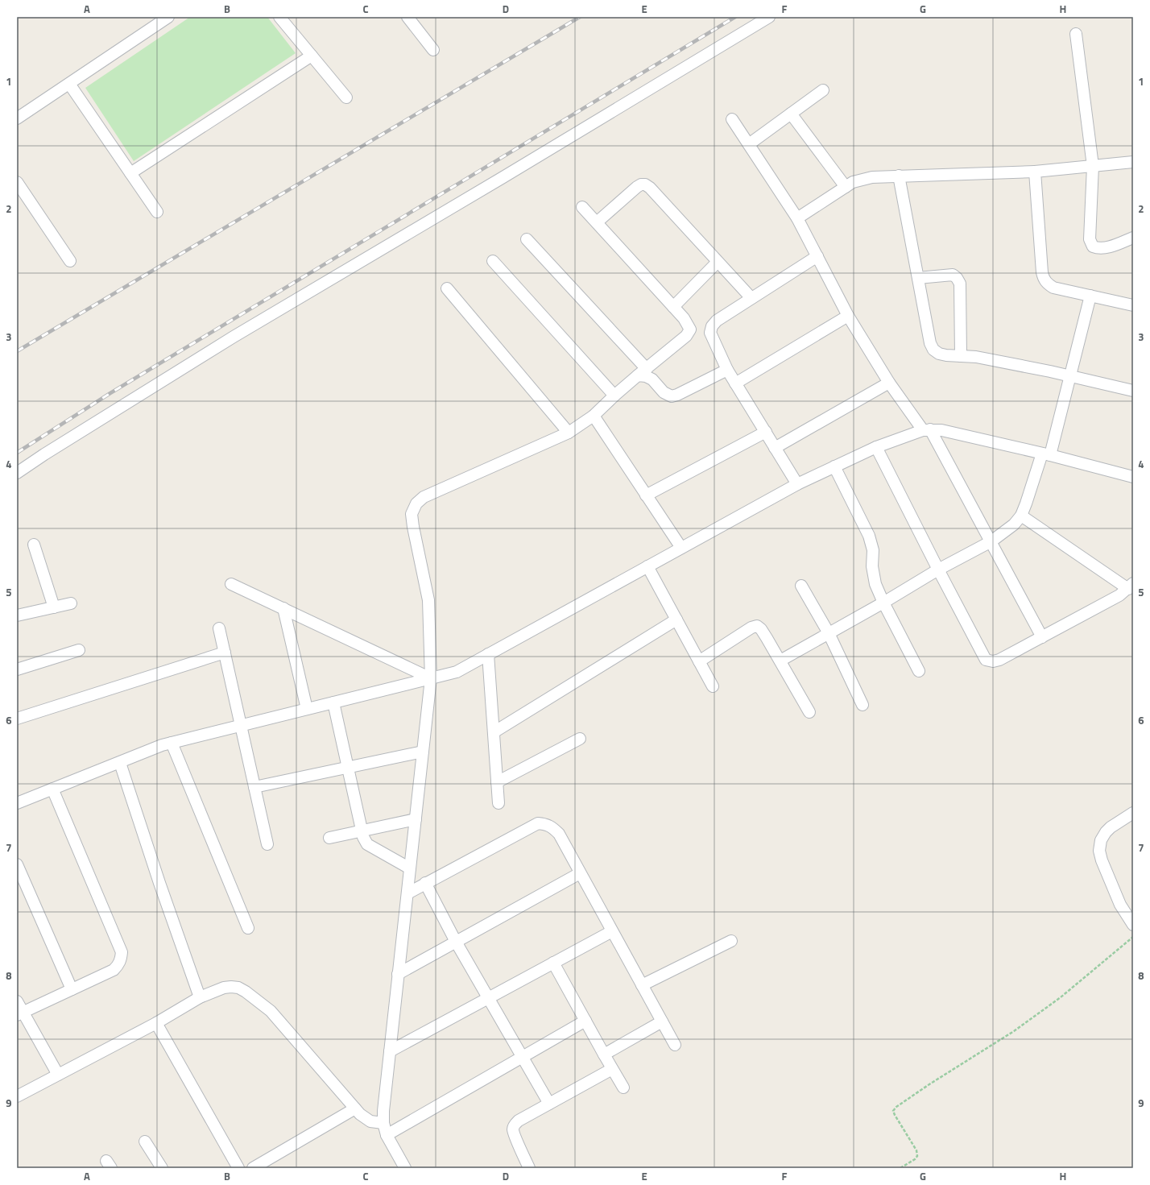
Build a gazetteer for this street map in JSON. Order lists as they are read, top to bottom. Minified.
{"grid":{"columns":["A","B","C","D","E","F","G","H"],"rows":["1","2","3","4","5","6","7","8","9"]}}
